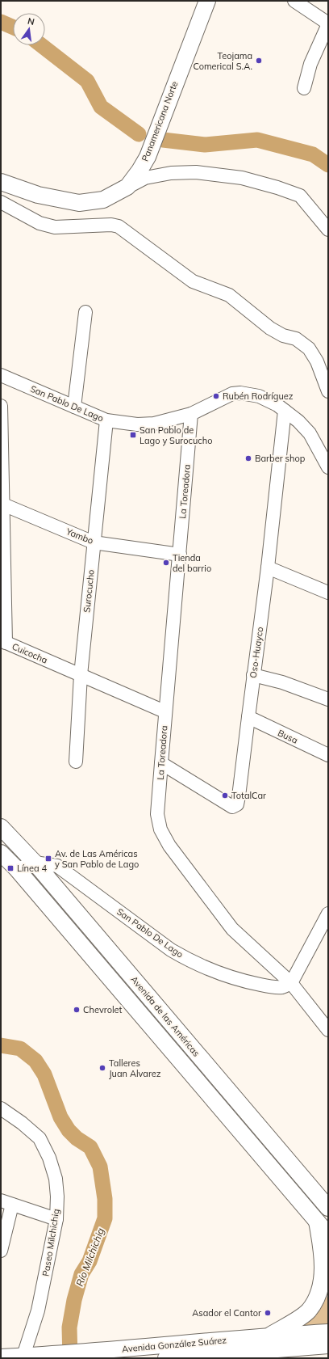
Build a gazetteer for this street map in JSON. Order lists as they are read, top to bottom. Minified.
{"streets":{"main road":["Panamericana Norte","Avenida de las Américas","Avenida González Suárez"],"street":["San Pablo De Lago","La Toreadora","Yambo","Surocucho","Oso-Huayco","Cuicocha","Busa","Paseo Milchichig"]},"crossings":[["San Pablo De Lago","La Toreadora"],["San Pablo De Lago","Surocucho"],["San Pablo De Lago","Oso-Huayco"],["San Pablo De Lago","Avenida de las Américas"],["La Toreadora","Yambo"],["La Toreadora","Oso-Huayco"],["La Toreadora","Cuicocha"],["Yambo","Surocucho"],["Yambo","Cuicocha"],["Surocucho","Cuicocha"],["Oso-Huayco","Busa"],["Paseo Milchichig","Avenida González Suárez"]],"water":["Río Milchichig"],"places":{"other":["Teojama Comerical S.A.","Rubén Rodríguez","Barber shop","Tienda del barrio","TotalCar","Chevrolet","Talleres Juan Alvarez","Asador el Cantor"],"transit":["San Pablo de Lago y Surocucho","Av. de Las Américas y San Pablo de Lago","Línea 4"]},"north":"top"}
